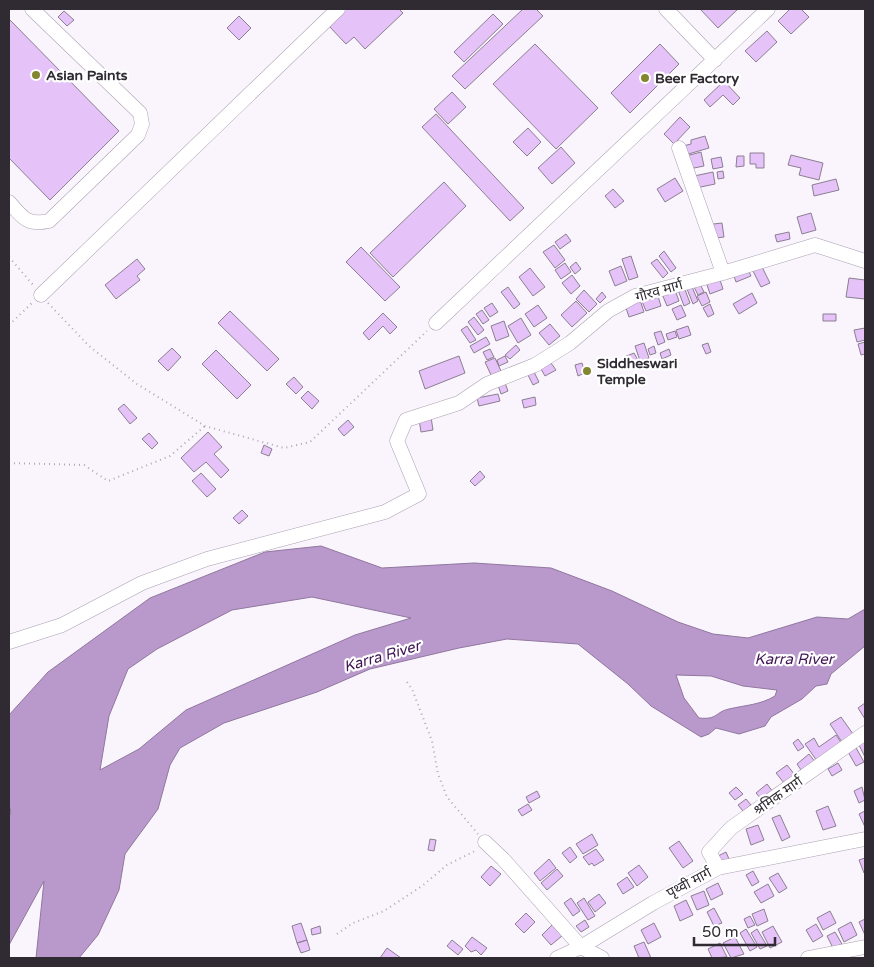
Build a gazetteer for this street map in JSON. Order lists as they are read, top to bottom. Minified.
{"streets":{"street":["गौरव मार्ग","श्रमिक मार्ग","पृथ्वी मार्ग"]},"crossings":[["श्रमिक मार्ग","पृथ्वी मार्ग"]],"water":["Karra River"],"places":["Asian Paints","Beer Factory","Siddheswari Temple"],"scale_bar":"50 m"}
